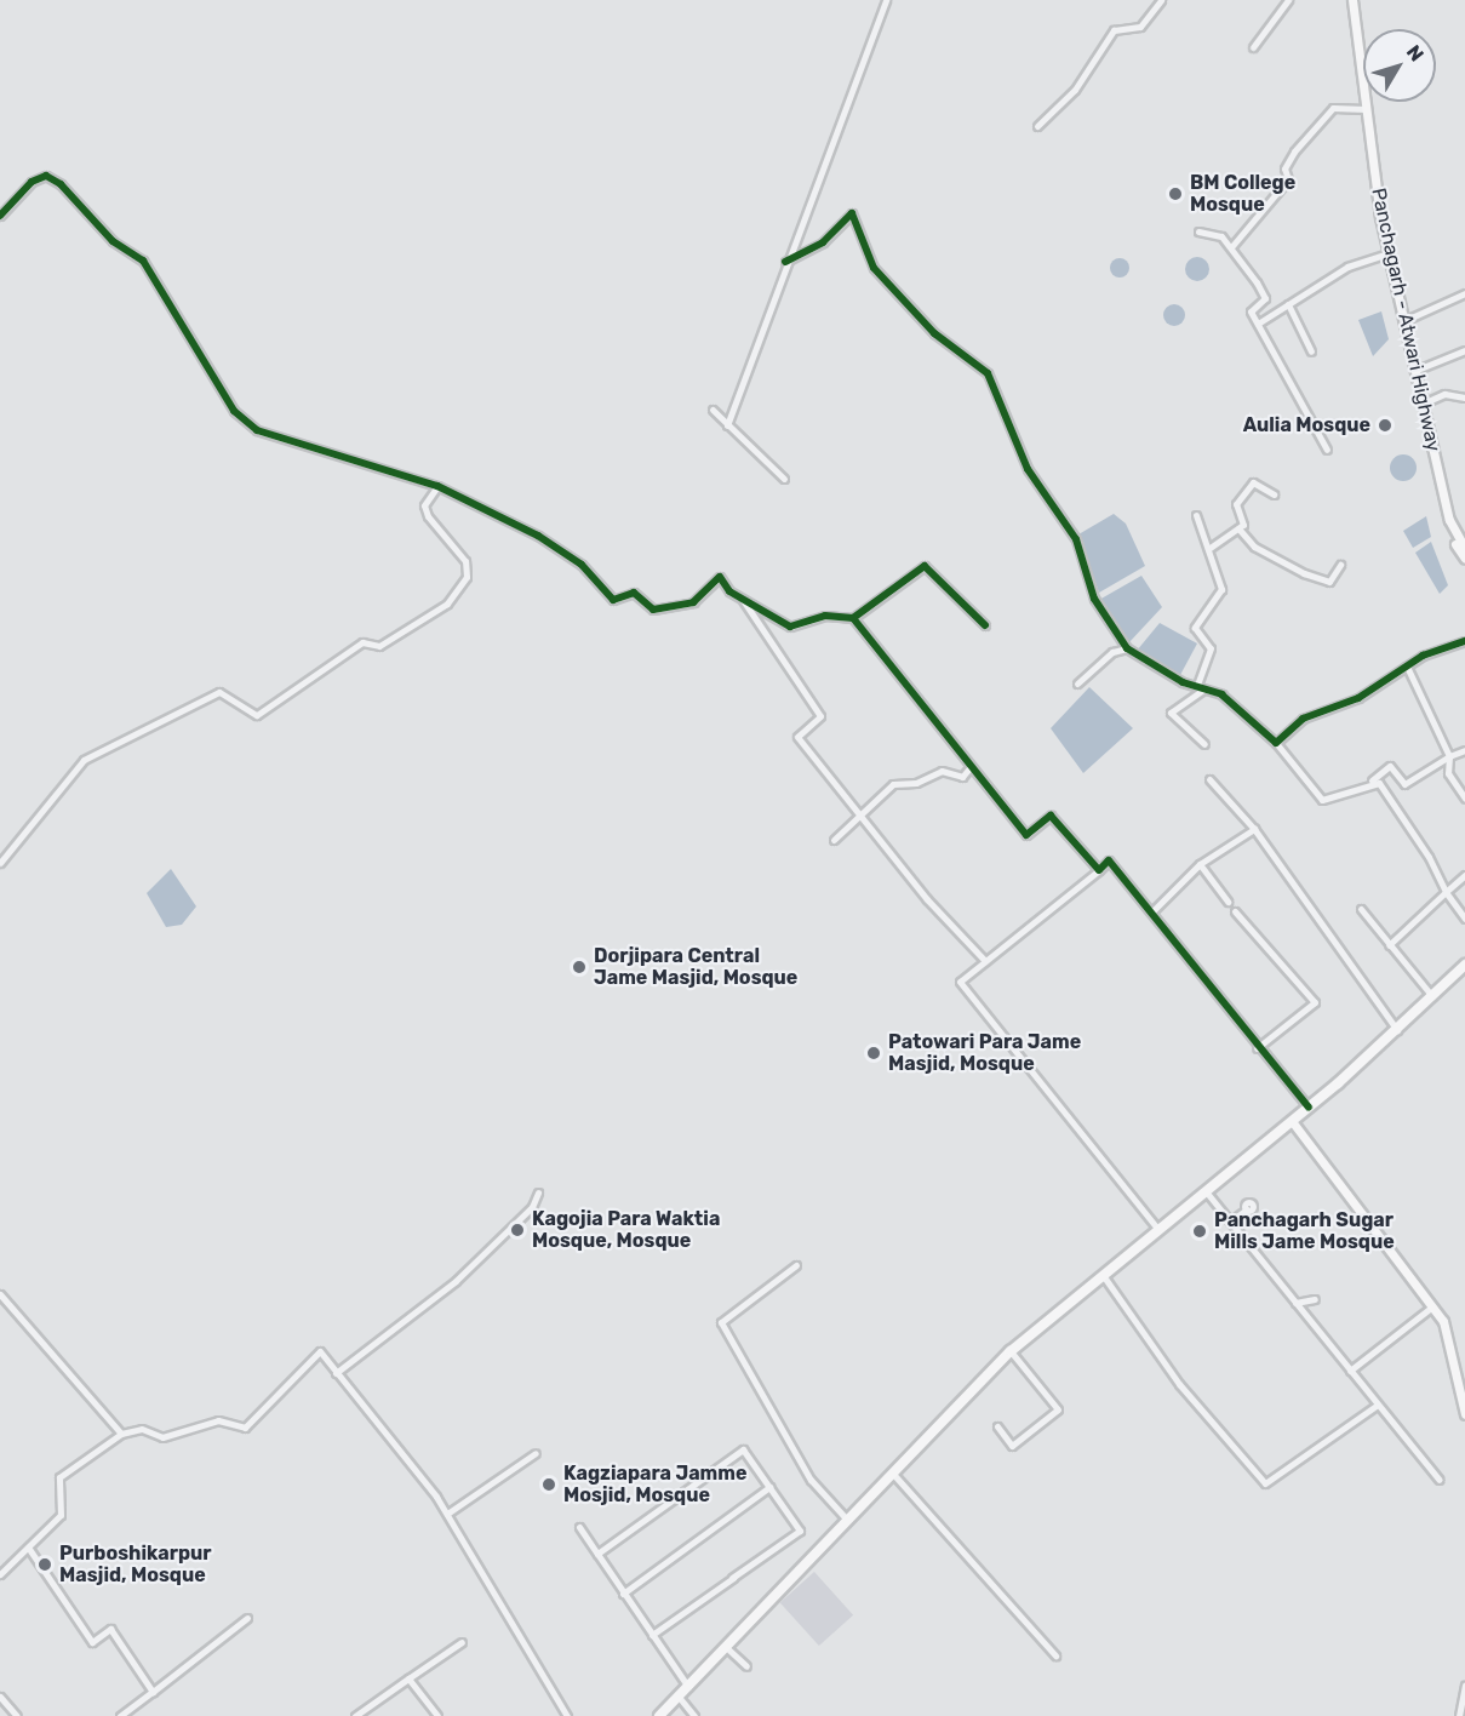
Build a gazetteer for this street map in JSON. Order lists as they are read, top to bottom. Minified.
{"streets":{"main road":["Panchagarh - Atwari Highway"]},"places":["BM College Mosque","Aulia Mosque","Dorjipara Central Jame Masjid, Mosque","Patowari Para Jame Masjid, Mosque","Kagojia Para Waktia Mosque, Mosque","Panchagarh Sugar Mills Jame Mosque","Kagziapara Jamme Mosjid, Mosque","Purboshikarpur Masjid, Mosque"],"north":"top right"}
